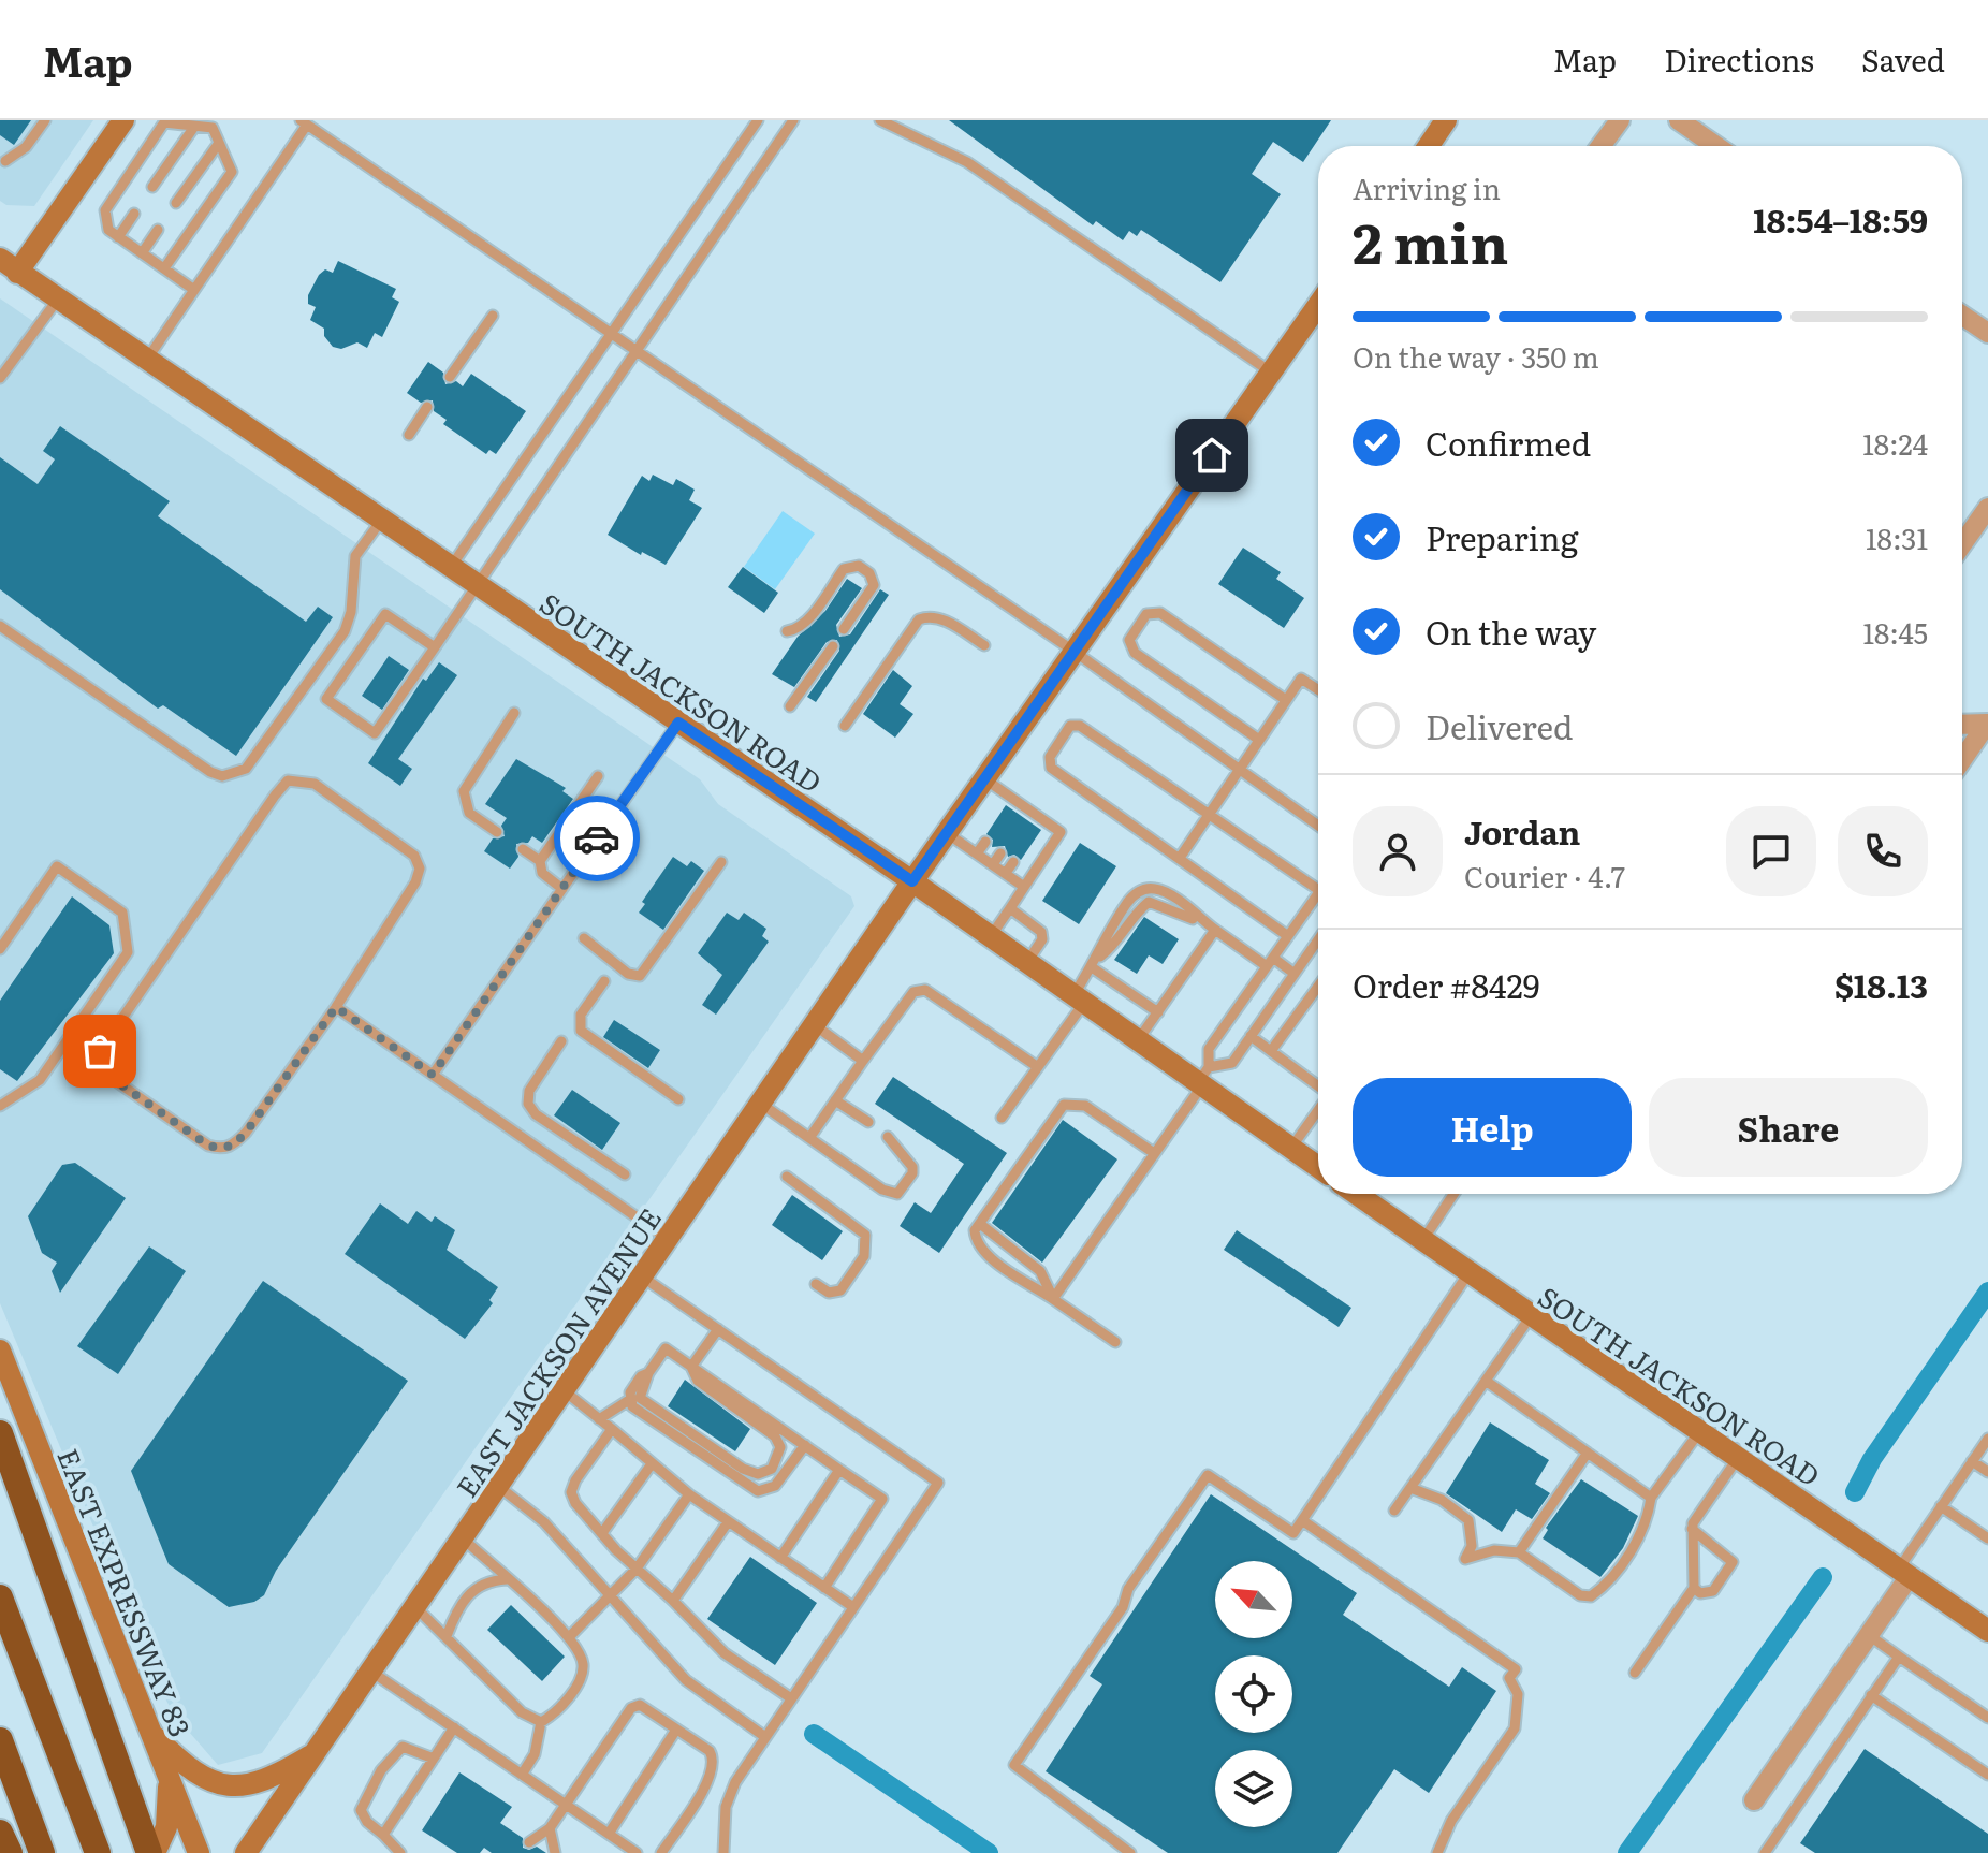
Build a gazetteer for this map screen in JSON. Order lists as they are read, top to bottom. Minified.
{"streets":{"main road":["SOUTH JACKSON ROAD","EAST JACKSON AVENUE","EAST EXPRESSWAY 83"]},"crossings":[["SOUTH JACKSON ROAD","EAST JACKSON AVENUE"]],"north":"top left","page":{"header":"Map","nav":["Map","Directions","Saved"],"heading":["2 min","Arriving in","18:54–18:59"],"panel":["Jordan","Courier · 4.7","Order #8429","$18.13"],"bar":"On the way · 350 m","list":[["Confirmed","18:24"],["Preparing","18:31"],["On the way","18:45"],"Delivered"],"buttons":["Help","Share"]}}
